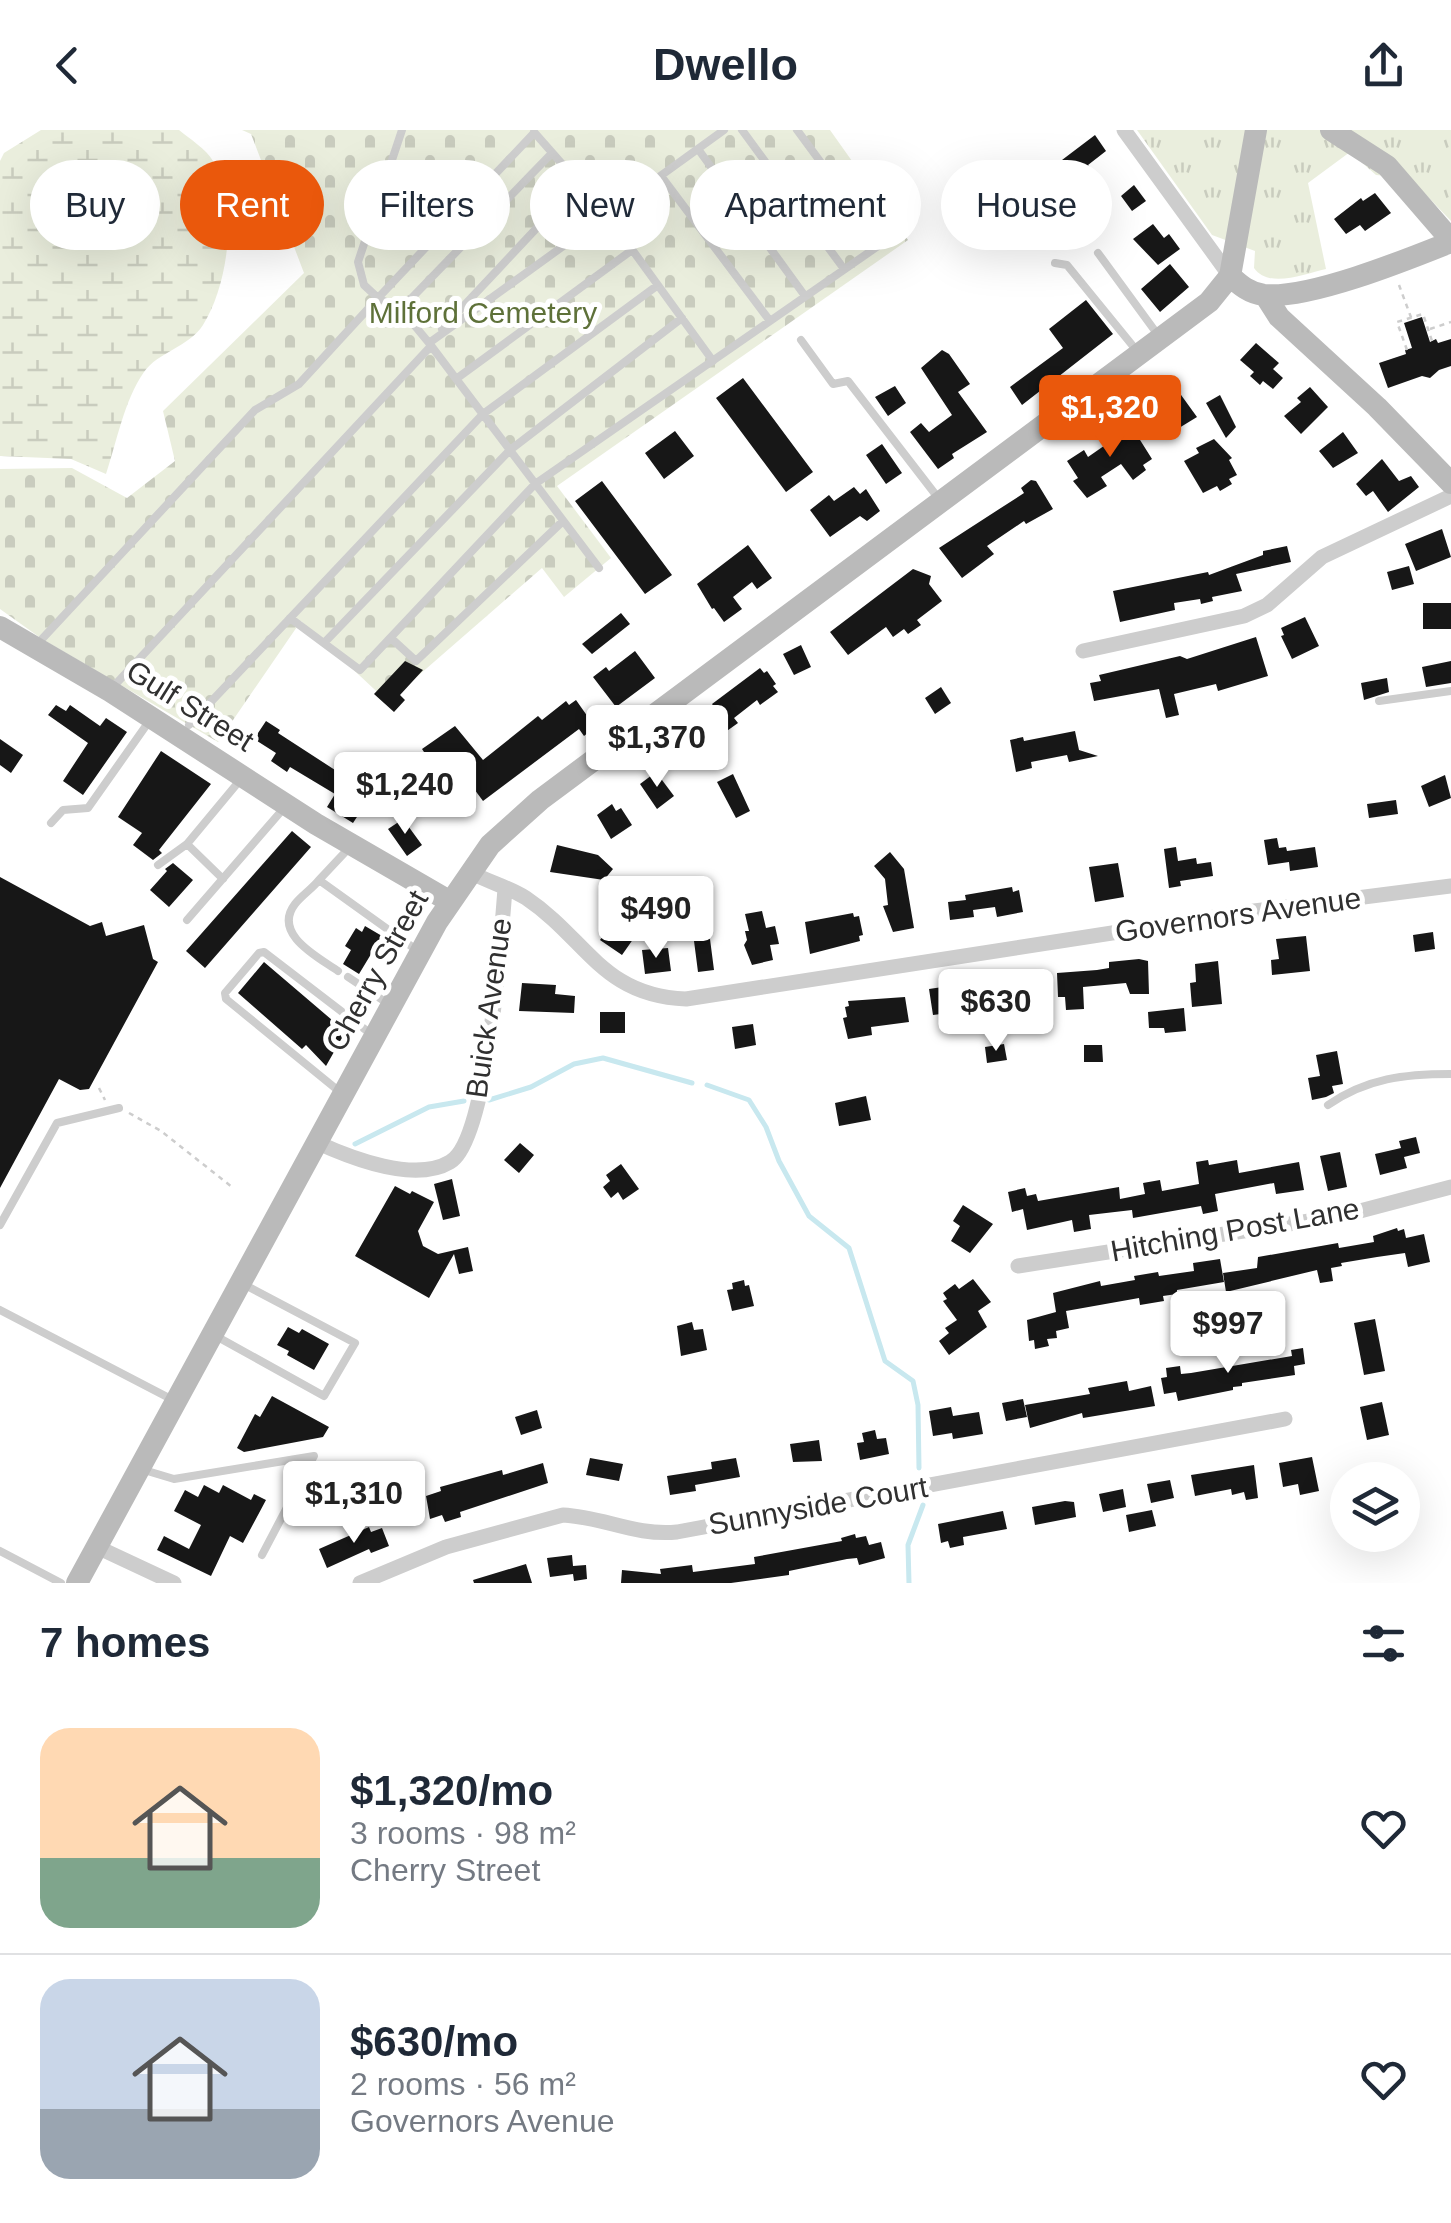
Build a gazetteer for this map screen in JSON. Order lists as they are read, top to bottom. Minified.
{"streets":{"main road":["Gulf Street","Cherry Street"],"street":["Governors Avenue","Buick Avenue","Hitching Post Lane","Sunnyside Court"]},"crossings":[["Gulf Street","Cherry Street"],["Governors Avenue","Cherry Street"],["Governors Avenue","Buick Avenue"],["Cherry Street","Buick Avenue"]],"parks":["Milford Cemetery"],"page":{"header":"Dwello","chip":["Buy","Rent","Filters","New","Apartment","House"],"price":["$1,320","$1,370","$1,240","$490","$630","$997","$1,310"],"heading":"7 homes","list":[{"name":"$1,320/mo","note":"3 rooms · 98 m² · Cherry Street"},{"name":"$630/mo","note":"2 rooms · 56 m² · Governors Avenue"}]}}
